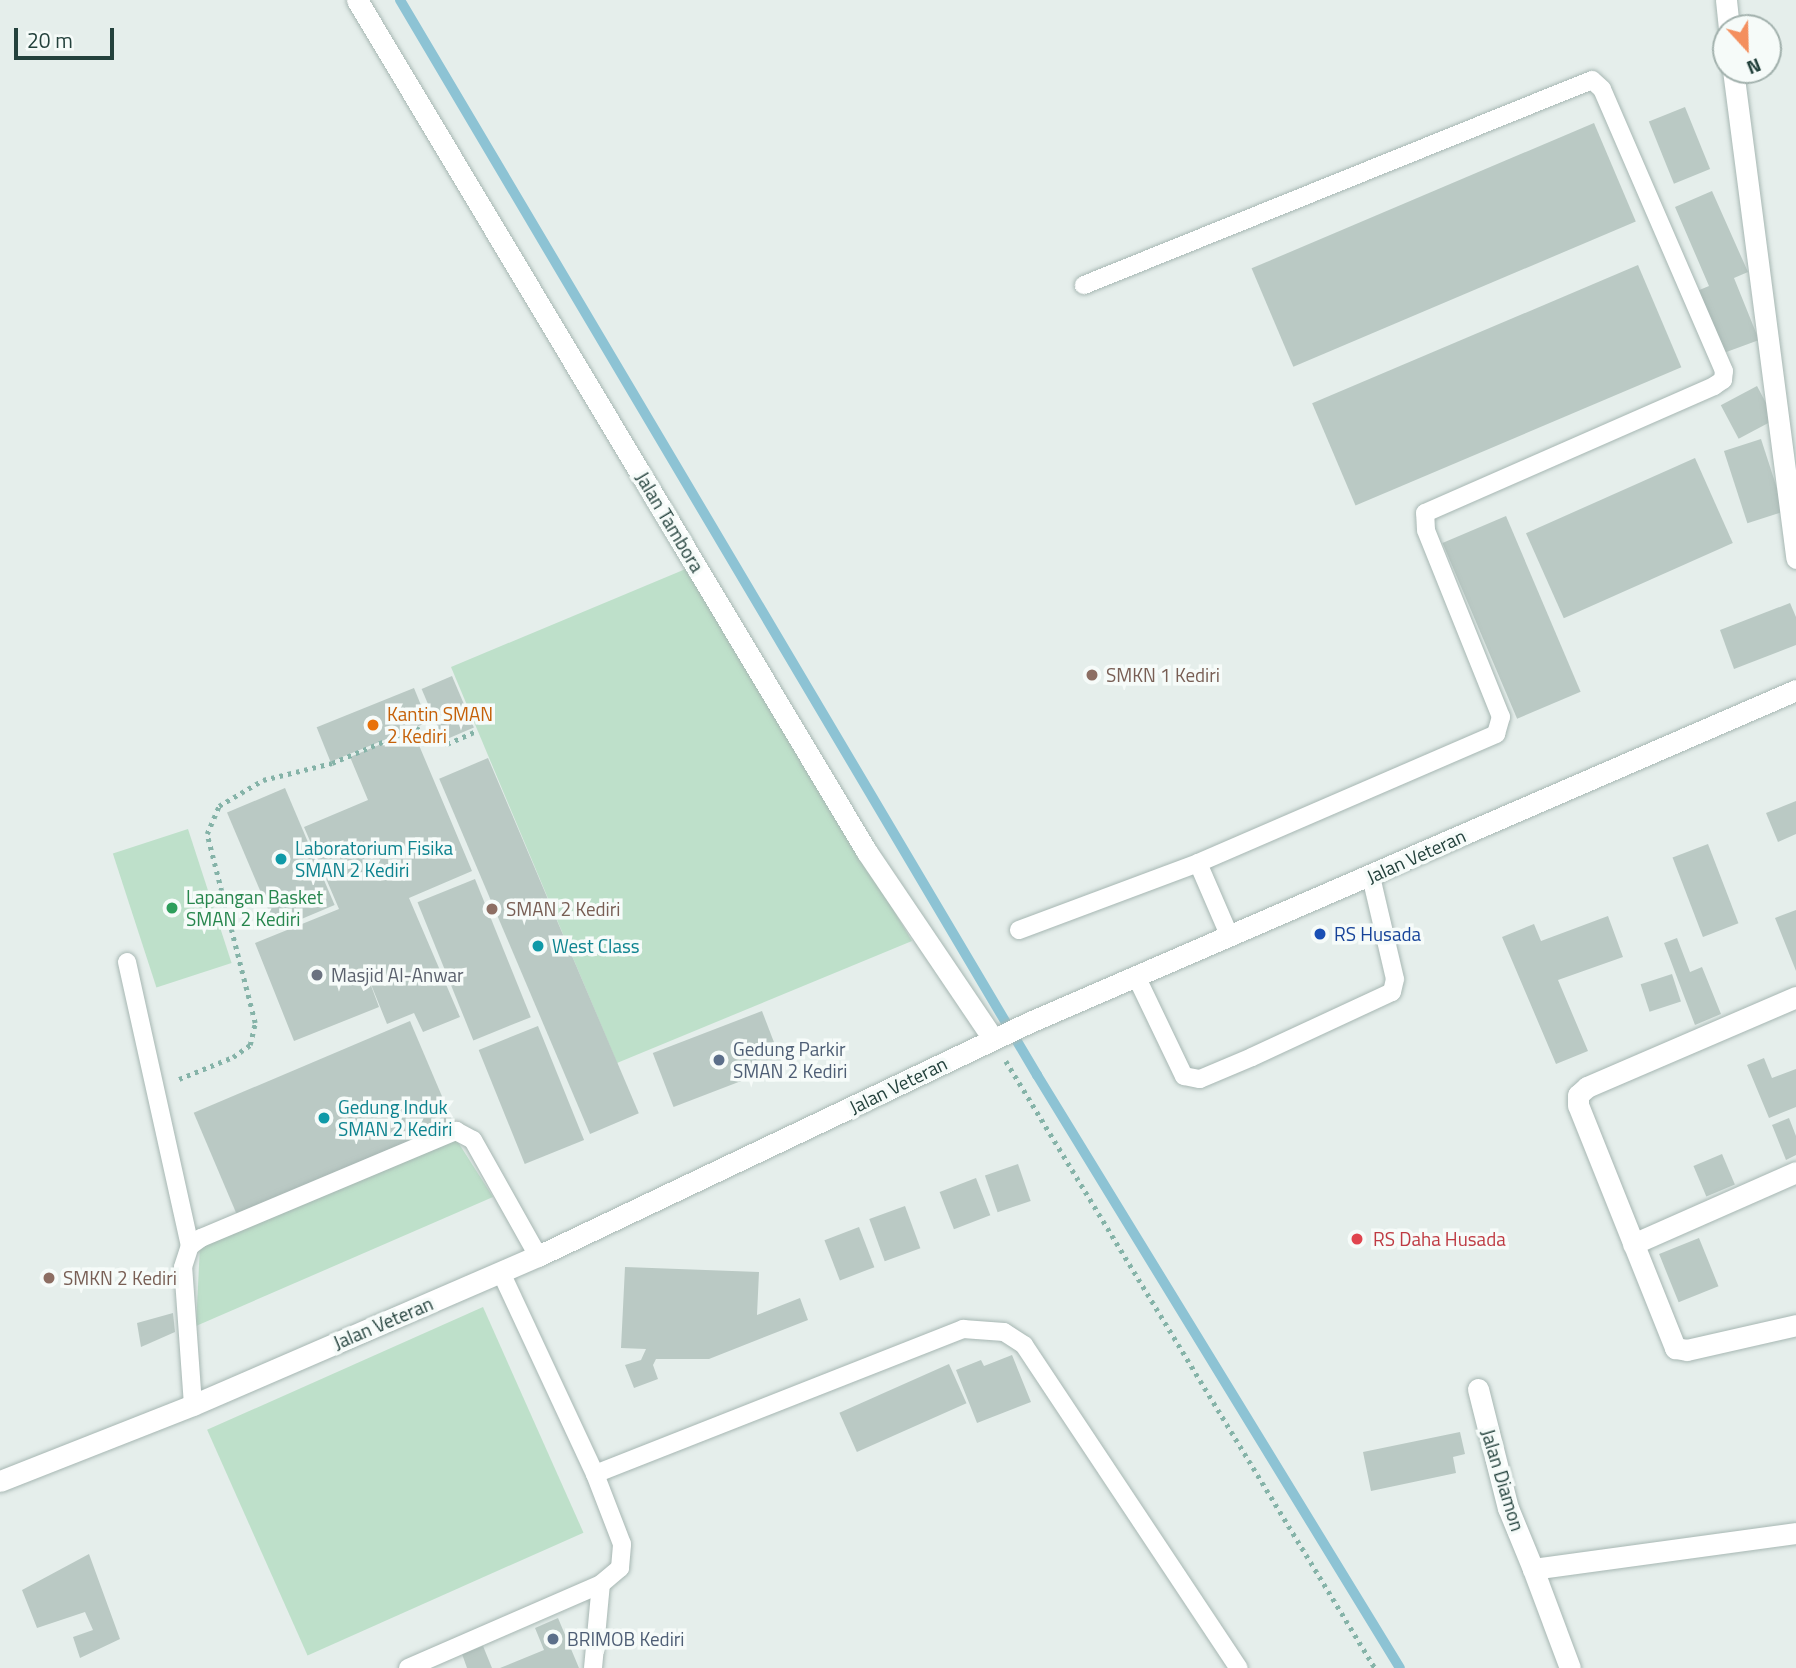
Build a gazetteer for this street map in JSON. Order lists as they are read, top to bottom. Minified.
{"streets":{"street":["Jalan Tambora","Jalan Veteran","Jalan Diamon"]},"crossings":[["Jalan Tambora","Jalan Veteran"]],"places":["SMKN 1 Kediri","Kantin SMAN 2 Kediri","Laboratorium Fisika SMAN 2 Kediri","Lapangan Basket SMAN 2 Kediri","SMAN 2 Kediri","RS Husada","West Class","Masjid Al-Anwar","Gedung Parkir SMAN 2 Kediri","Gedung Induk SMAN 2 Kediri","RS Daha Husada","SMKN 2 Kediri","BRIMOB Kediri"],"scale_bar":"20 m","north":"bottom"}
